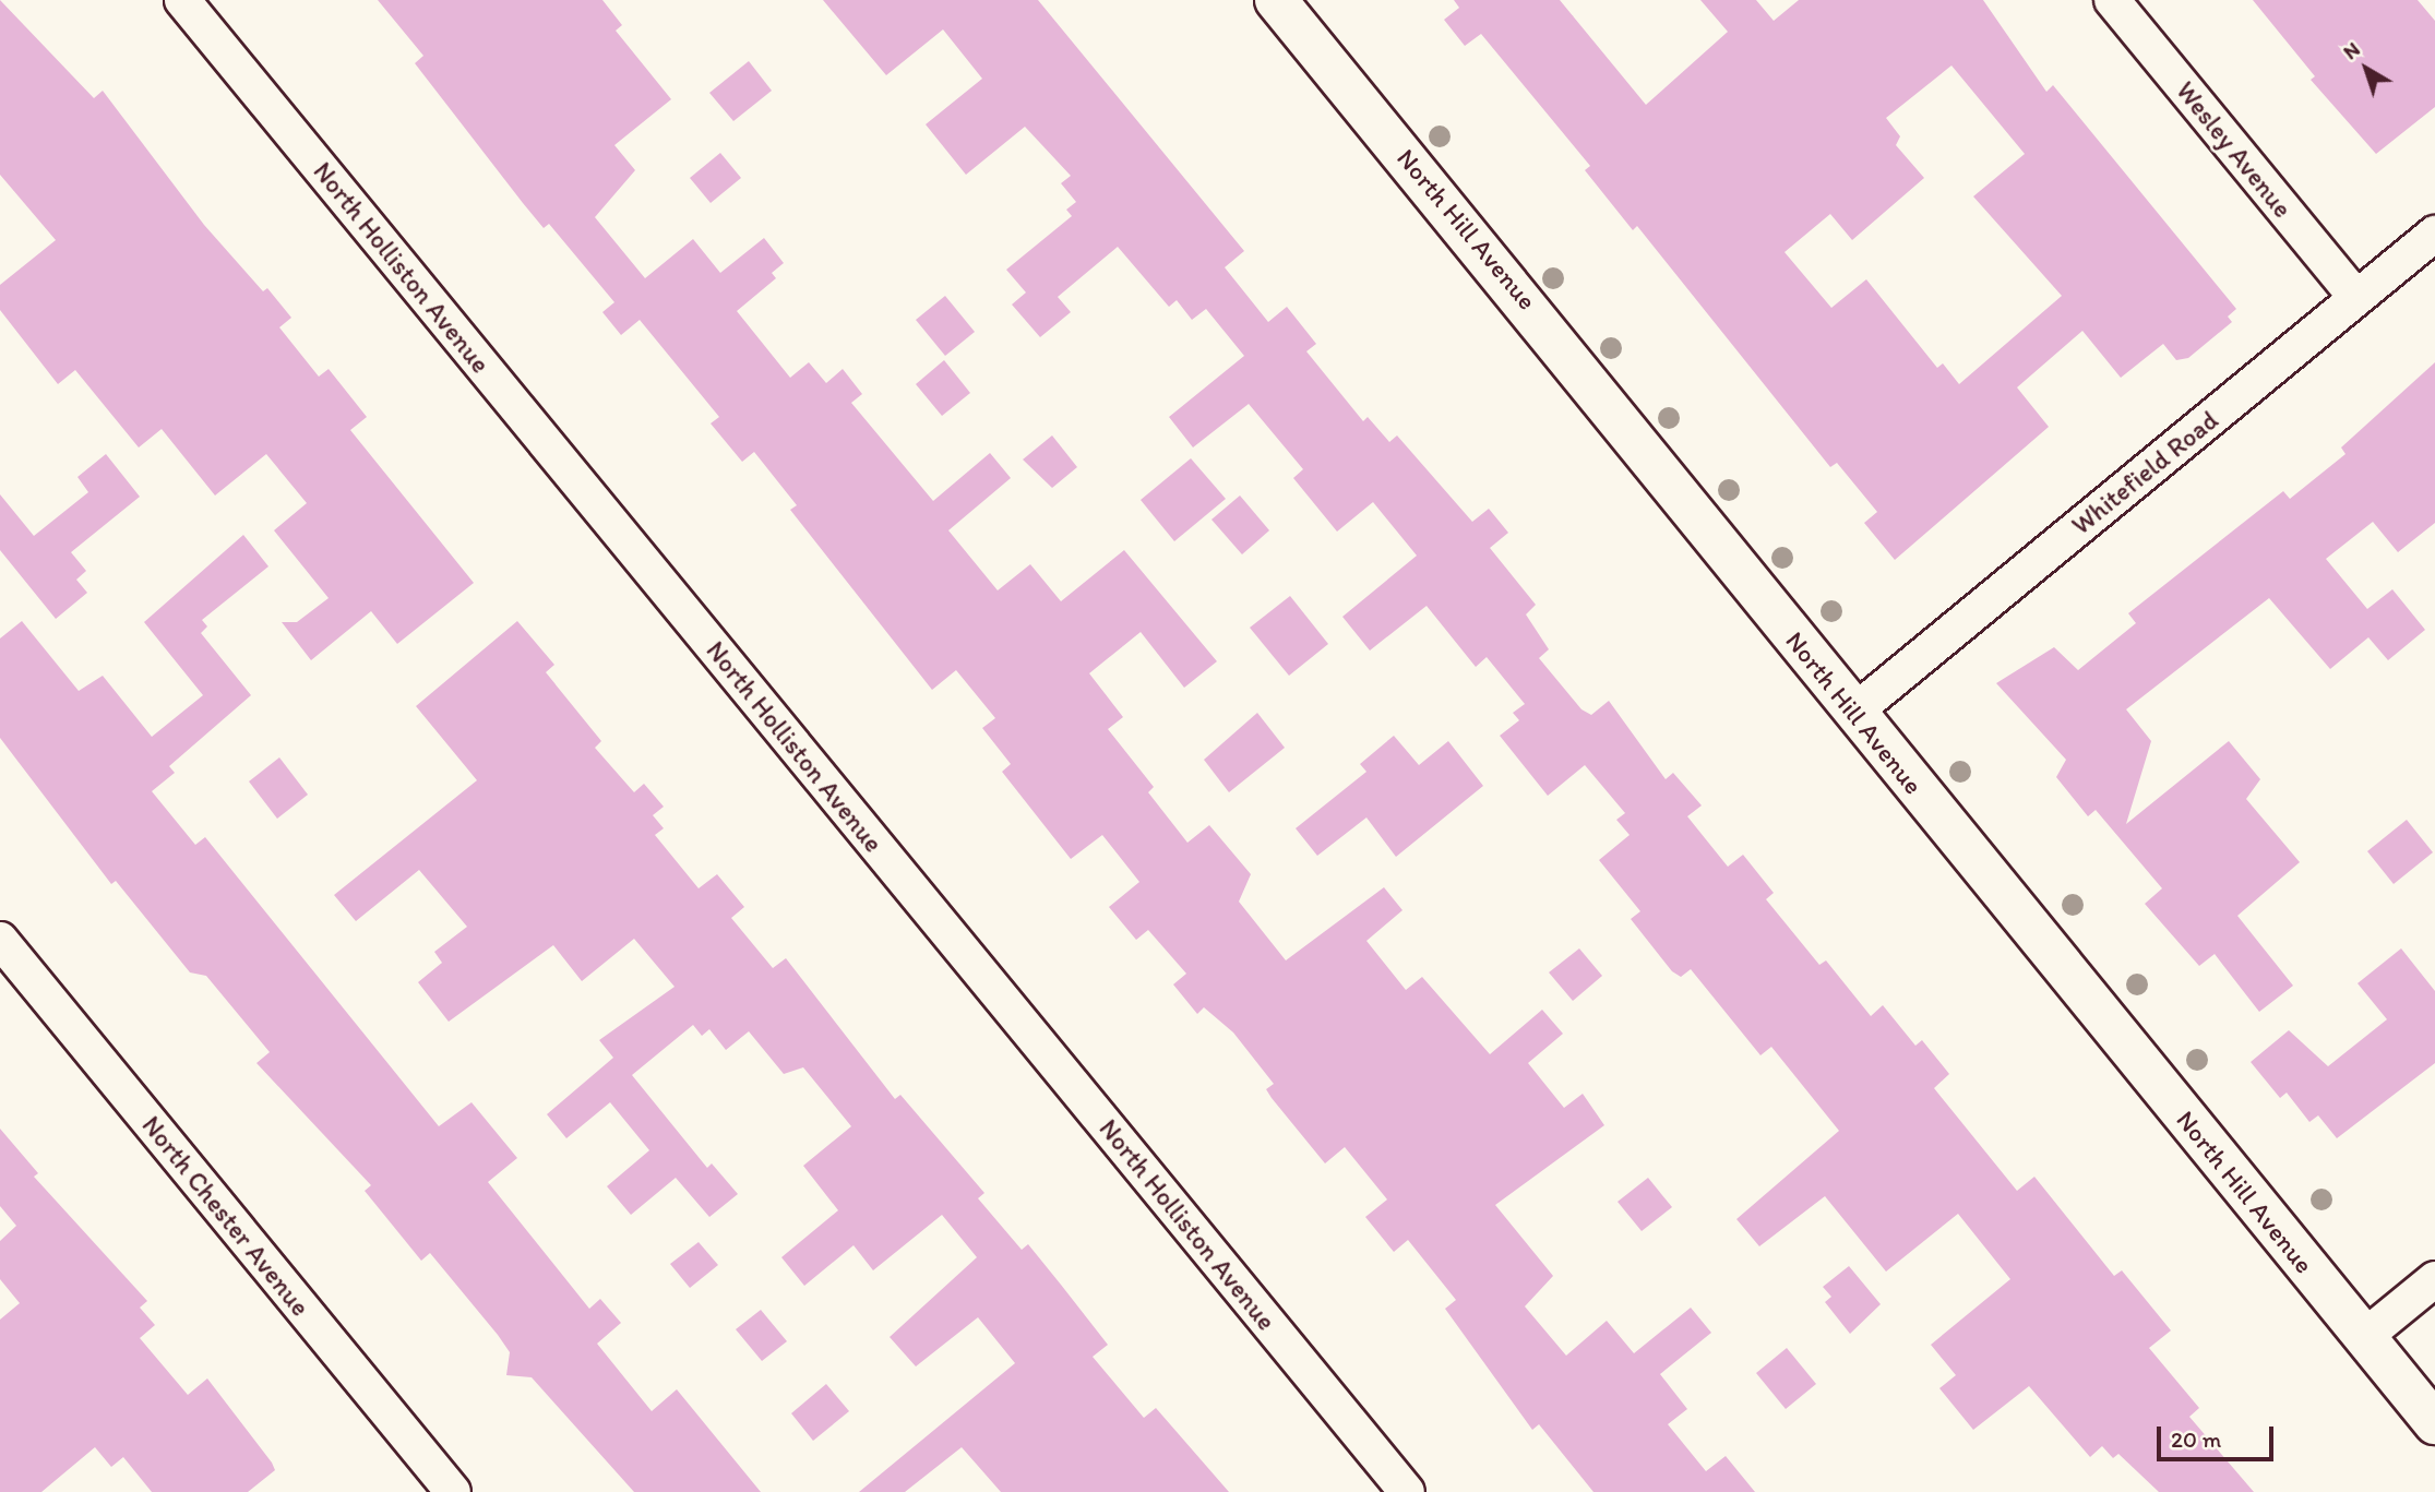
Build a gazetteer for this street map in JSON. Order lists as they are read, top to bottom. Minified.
{"streets":{"street":["Wesley Avenue","North Hill Avenue","North Holliston Avenue","Whitefield Road","North Chester Avenue"]},"crossings":[["Wesley Avenue","Whitefield Road"],["North Hill Avenue","Whitefield Road"]],"scale_bar":"20 m","north":"top left"}
